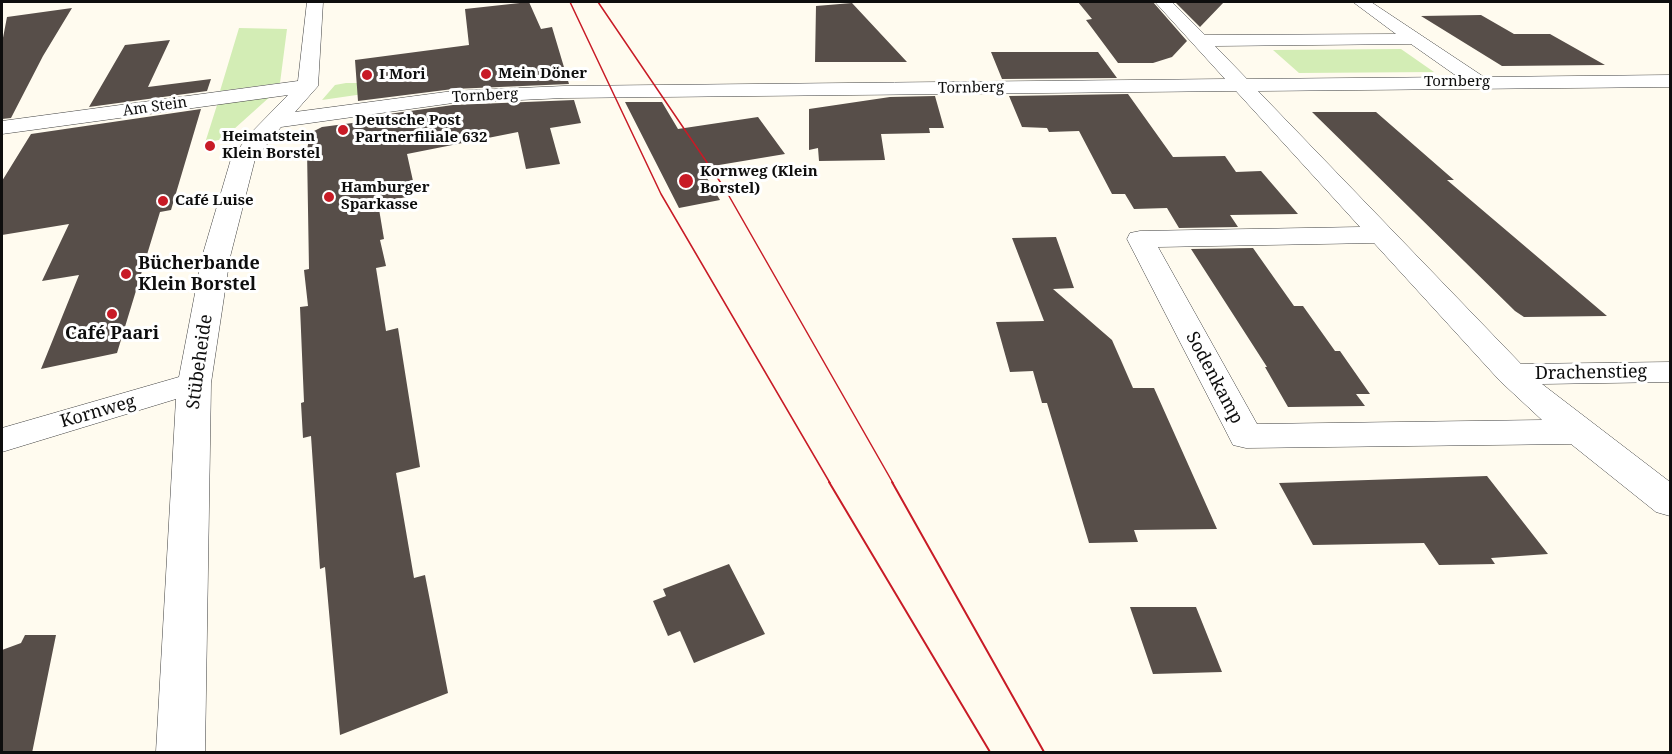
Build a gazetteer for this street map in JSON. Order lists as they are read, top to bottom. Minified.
{"streets":{"street":["Tornberg","Am Stein","Stübeheide","Drachenstieg","Sodenkamp","Kornweg"]},"crossings":[["Tornberg","Stübeheide"],["Am Stein","Stübeheide"],["Stübeheide","Kornweg"]],"places":["Mein Döner","I Mori","Deutsche Post Partnerfiliale 632","Heimatstein Klein Borstel","Kornweg (Klein Borstel)","Hamburger Sparkasse","Café Luise","Bücherbande Klein Borstel","Café Paari"]}
